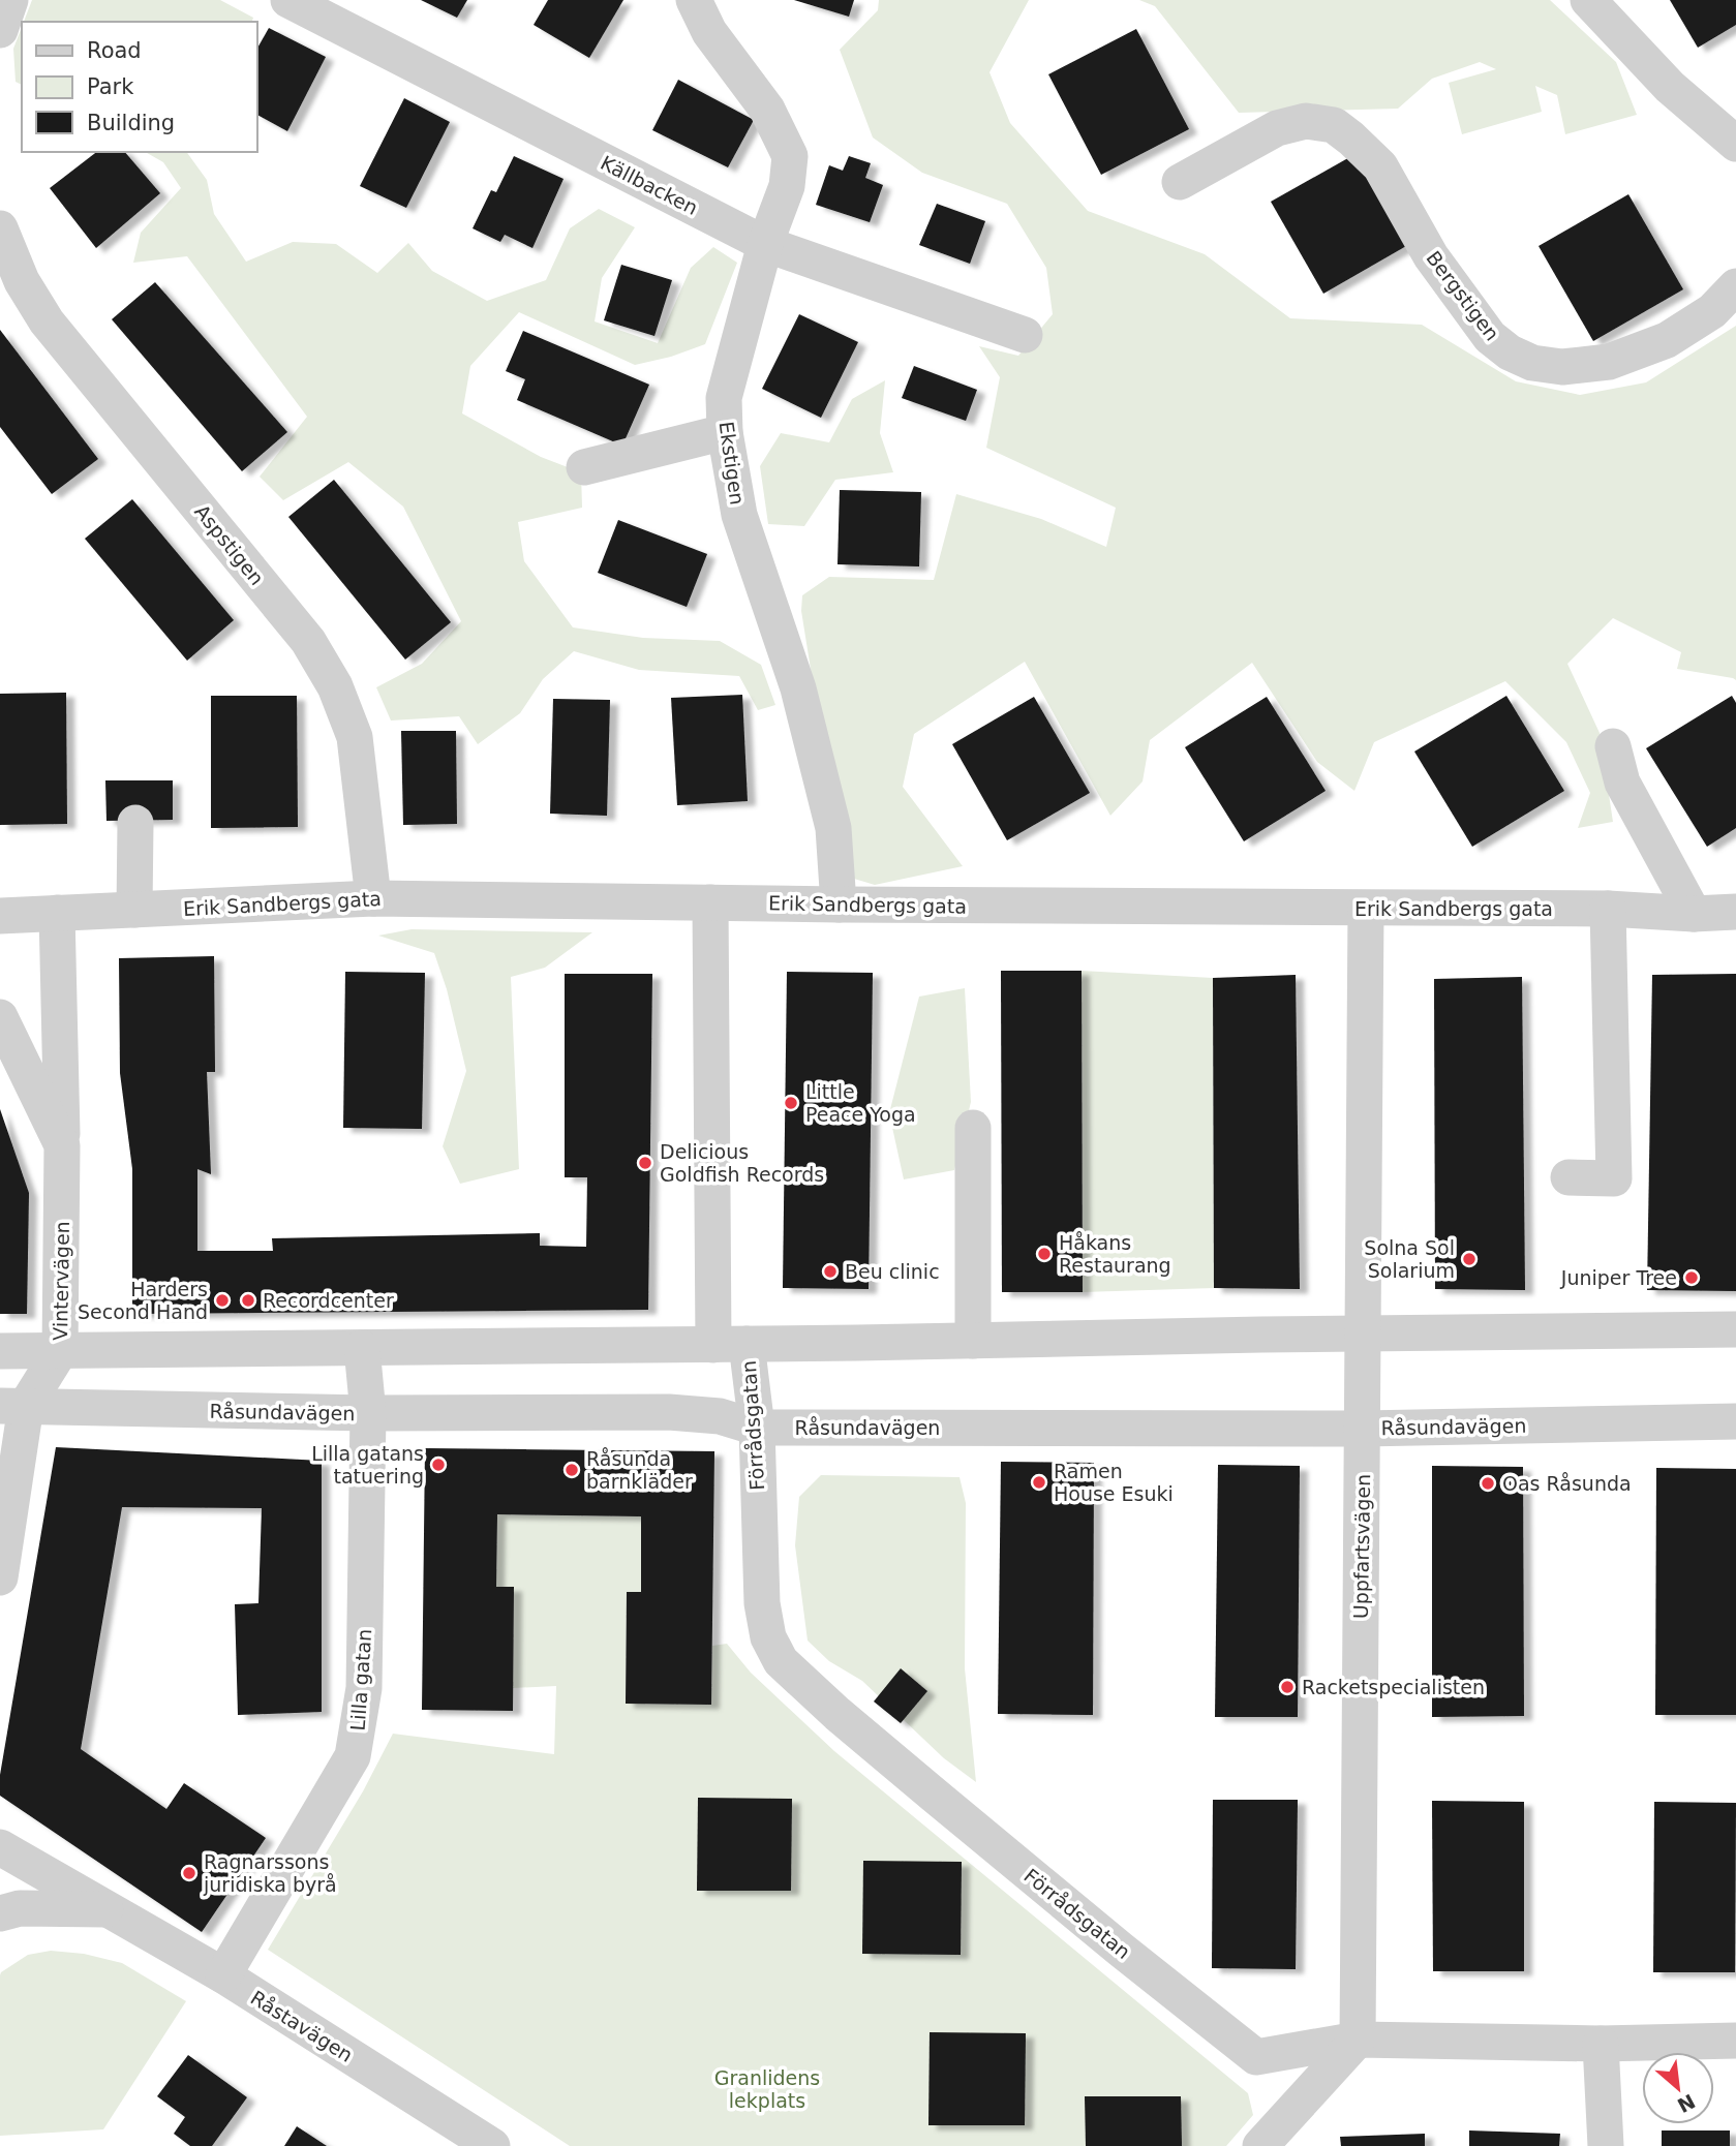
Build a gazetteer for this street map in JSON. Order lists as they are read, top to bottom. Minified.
{"streets":{"street":["Källbacken","Bergstigen","Ekstigen","Aspstigen","Erik Sandbergs gata","Vintervägen","Råsundavägen","Förrådsgatan","Uppfartsvägen","Lilla gatan","Råstavägen"]},"crossings":[["Källbacken","Ekstigen"],["Ekstigen","Erik Sandbergs gata"],["Aspstigen","Erik Sandbergs gata"],["Erik Sandbergs gata","Vintervägen"],["Erik Sandbergs gata","Förrådsgatan"],["Erik Sandbergs gata","Uppfartsvägen"],["Vintervägen","Råsundavägen"],["Råsundavägen","Förrådsgatan"],["Råsundavägen","Uppfartsvägen"],["Råsundavägen","Lilla gatan"],["Förrådsgatan","Uppfartsvägen"],["Lilla gatan","Råstavägen"]],"parks":["Granlidens lekplats"],"places":["Little Peace Yoga","Delicious Goldfish Records","Håkans Restaurang","Solna Sol Solarium","Beu clinic","Juniper Tree","Harders Second Hand","Recordcenter","Lilla gatans tatuering","Råsunda barnkläder","Ramen House Esuki","Oas Råsunda","Racketspecialisten","Ragnarssons juridiska byrå"],"legend":["Road","Park","Building"],"north":"bottom right"}
